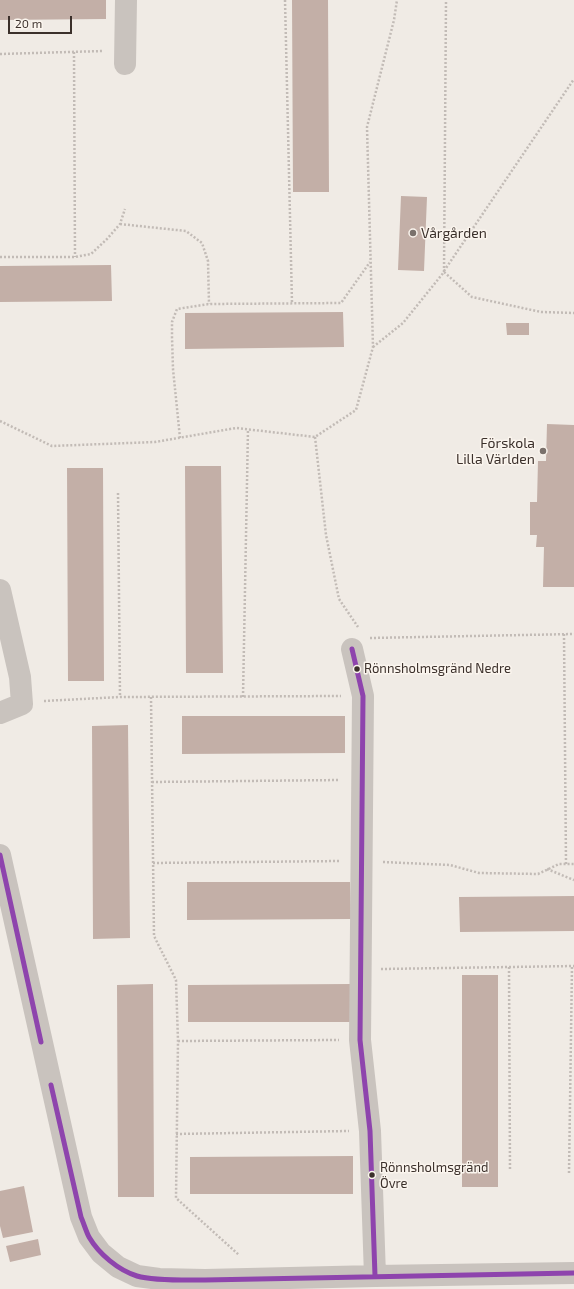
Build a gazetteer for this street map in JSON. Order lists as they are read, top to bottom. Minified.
{"places":["Vårgården","Förskola Lilla Världen","Rönnsholmsgränd Nedre","Rönnsholmsgränd Övre"],"scale_bar":"20 m"}
